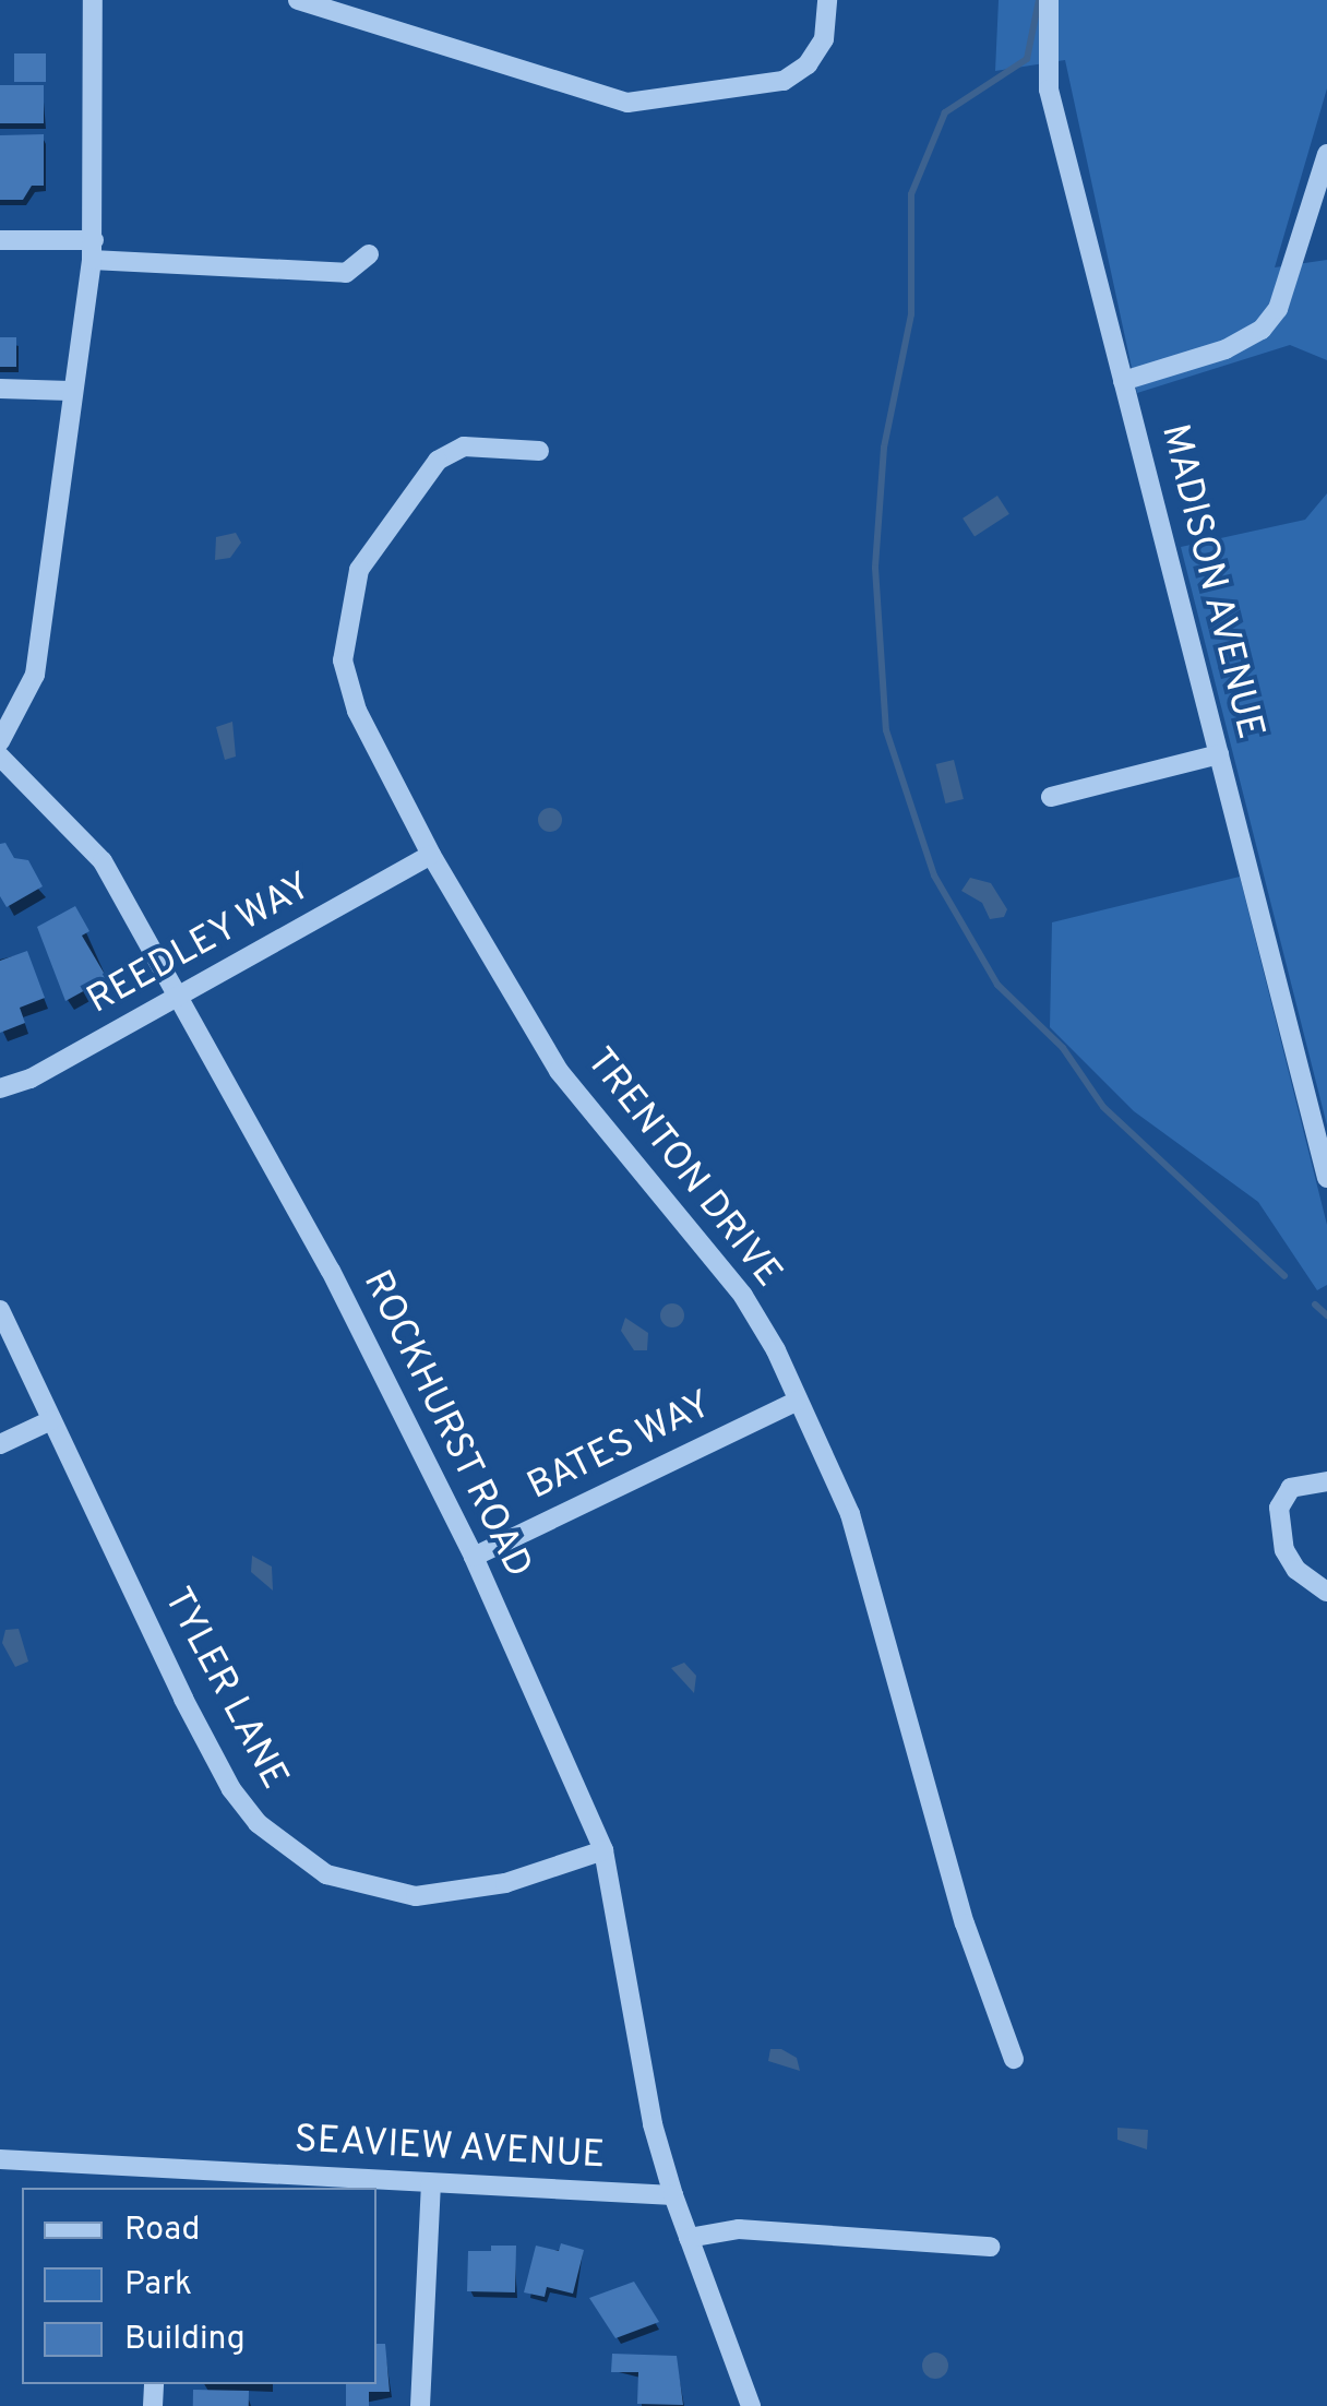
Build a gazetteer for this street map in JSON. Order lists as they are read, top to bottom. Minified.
{"streets":{"street":["MADISON AVENUE","REEDLEY WAY","TRENTON DRIVE","ROCKHURST ROAD","BATES WAY","TYLER LANE","SEAVIEW AVENUE"]},"crossings":[["REEDLEY WAY","TRENTON DRIVE"],["REEDLEY WAY","ROCKHURST ROAD"],["TRENTON DRIVE","BATES WAY"],["ROCKHURST ROAD","BATES WAY"],["ROCKHURST ROAD","TYLER LANE"],["ROCKHURST ROAD","SEAVIEW AVENUE"]],"legend":["Road","Park","Building"]}
